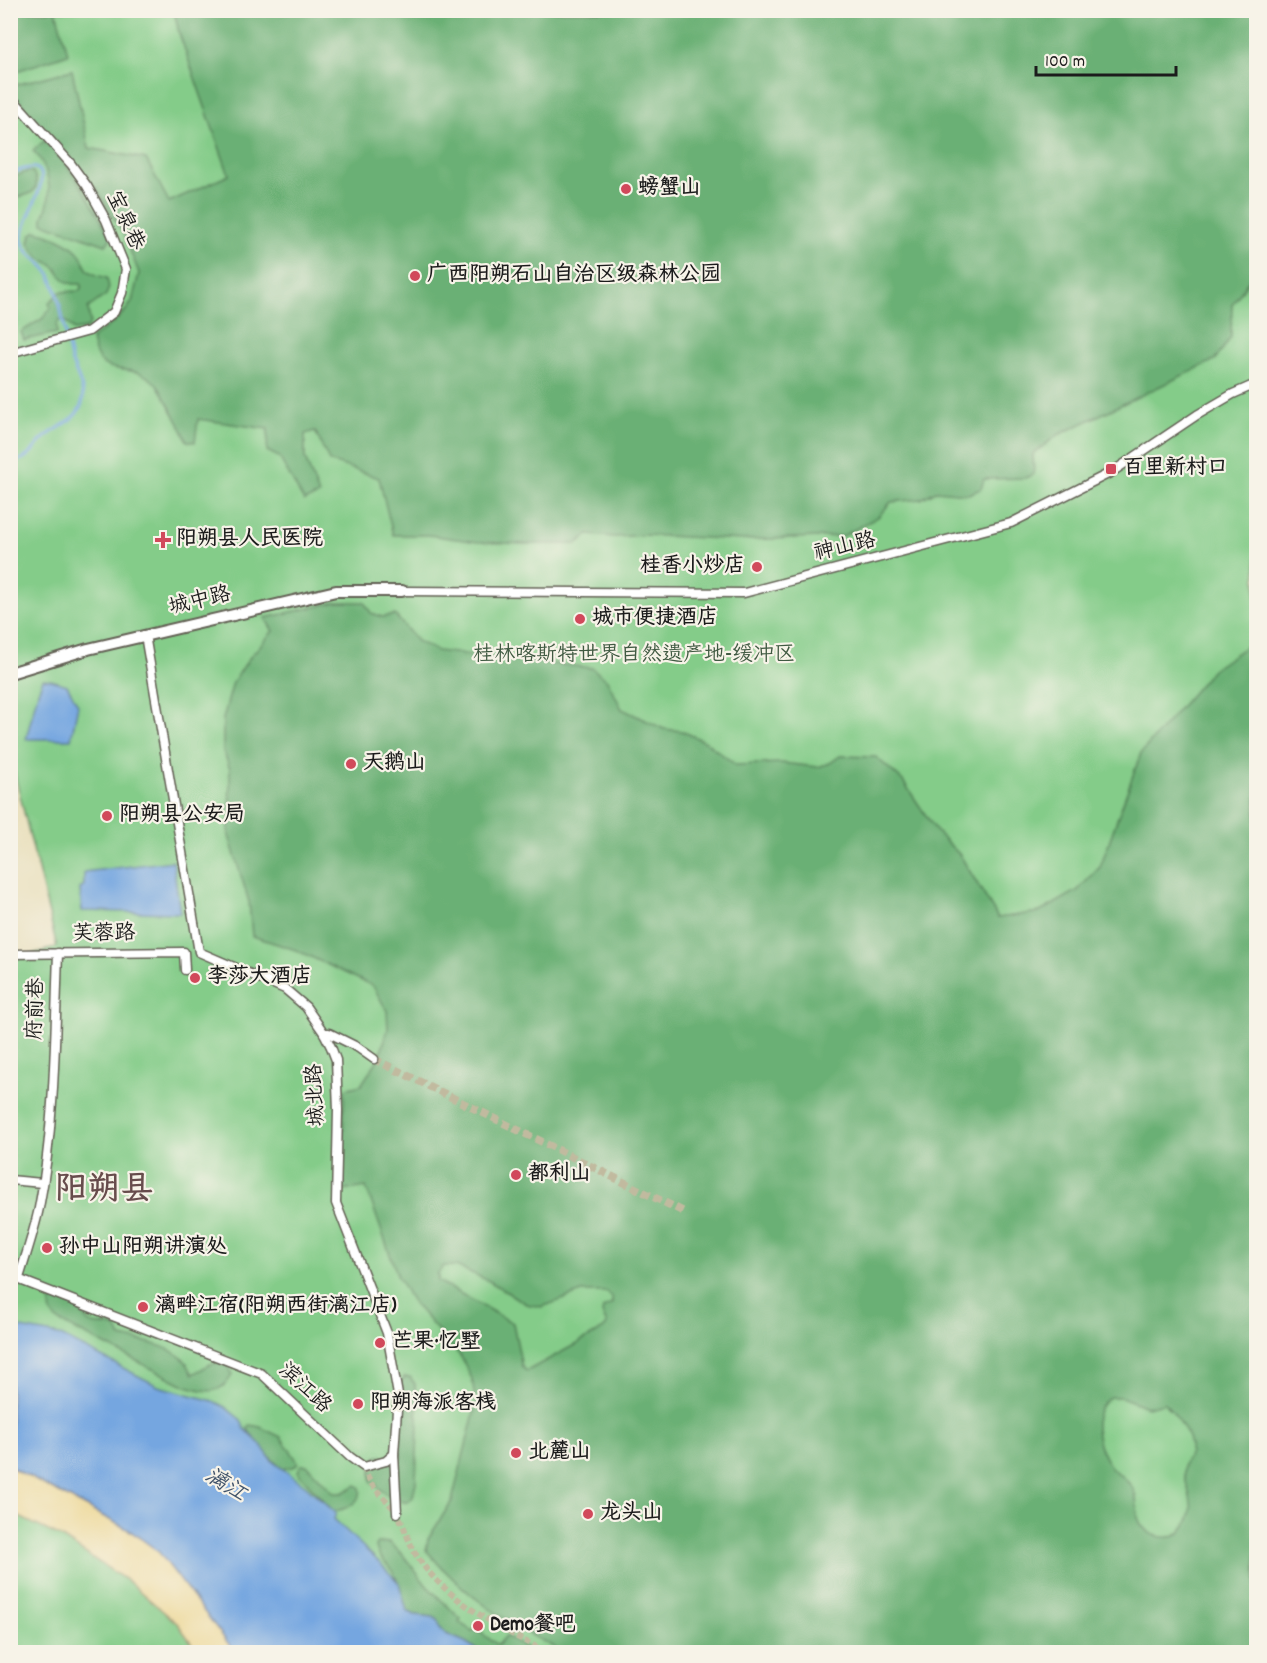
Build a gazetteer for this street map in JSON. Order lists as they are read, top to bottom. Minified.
{"streets":{"street":["宝泉巷","神山路","城中路","芙蓉路","府前巷","城北路","滨江路"]},"crossings":[["神山路","城中路"],["芙蓉路","府前巷"],["芙蓉路","城北路"],["府前巷","滨江路"],["城北路","滨江路"]],"districts":["阳朔县"],"water":["漓江"],"parks":["桂林喀斯特世界自然遗产地-缓冲区"],"places":{"other":["螃蟹山","广西阳朔石山自治区级森林公园","桂香小炒店","城市便捷酒店","天鹅山","阳朔县公安局","李莎大酒店","都利山","孙中山阳朔讲演处","漓畔江宿(阳朔西街漓江店)","芒果·忆墅","阳朔海派客栈","北麓山","龙头山","Demo餐吧"],"transit":["百里新村口"],"health":["阳朔县人民医院"]},"scale_bar":"100 m"}
